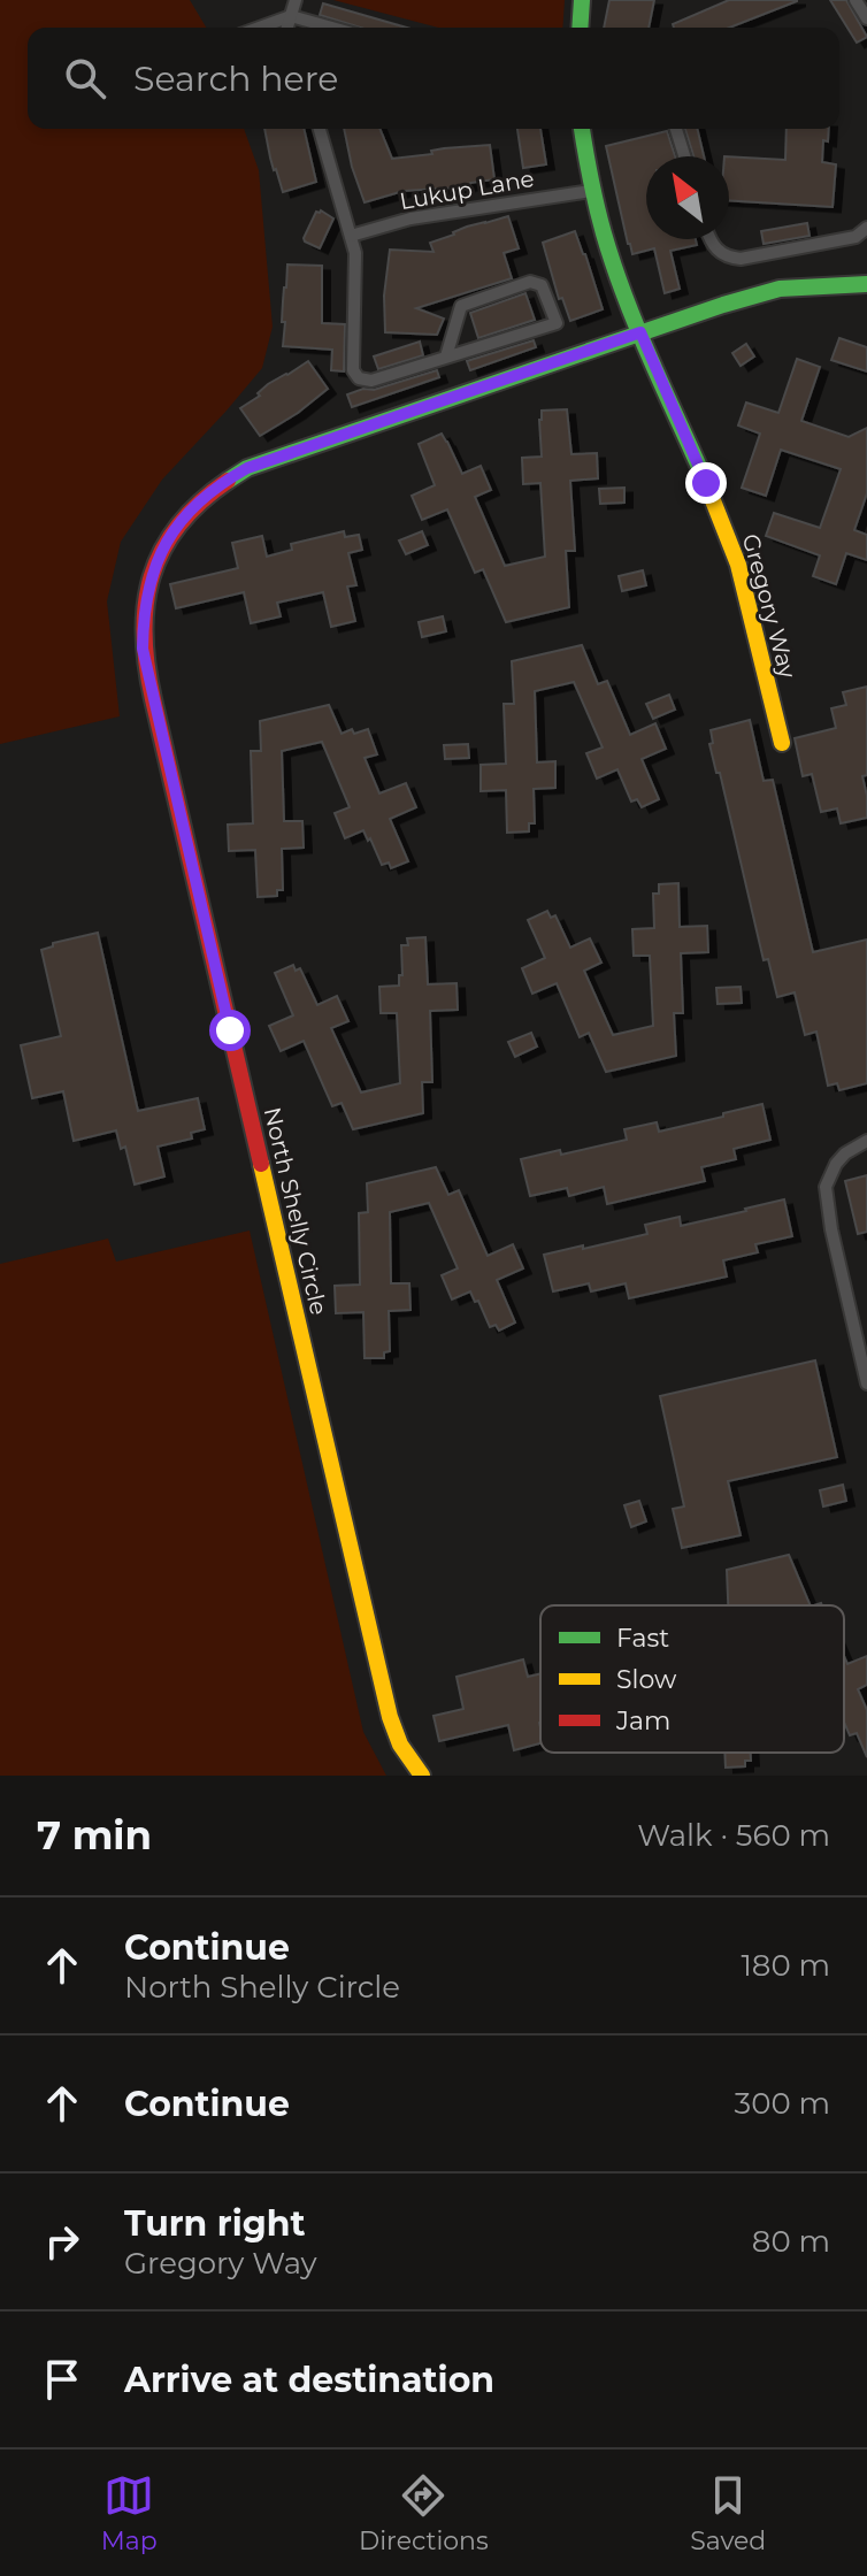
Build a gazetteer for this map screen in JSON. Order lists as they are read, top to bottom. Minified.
{"streets":{"street":["Lukup Lane","Gregory Way","North Shelly Circle"]},"crossings":[["Lukup Lane","Gregory Way"],["Gregory Way","North Shelly Circle"]],"legend":["Fast","Slow","Jam"],"north":"top left","page":{"search":"Search here","heading":["7 min","Walk · 560 m"],"list":[["Continue","North Shelly Circle","180 m"],["Continue","300 m"],["Turn right","Gregory Way","80 m"],"Arrive at destination"],"nav":["Map","Directions","Saved"]}}
